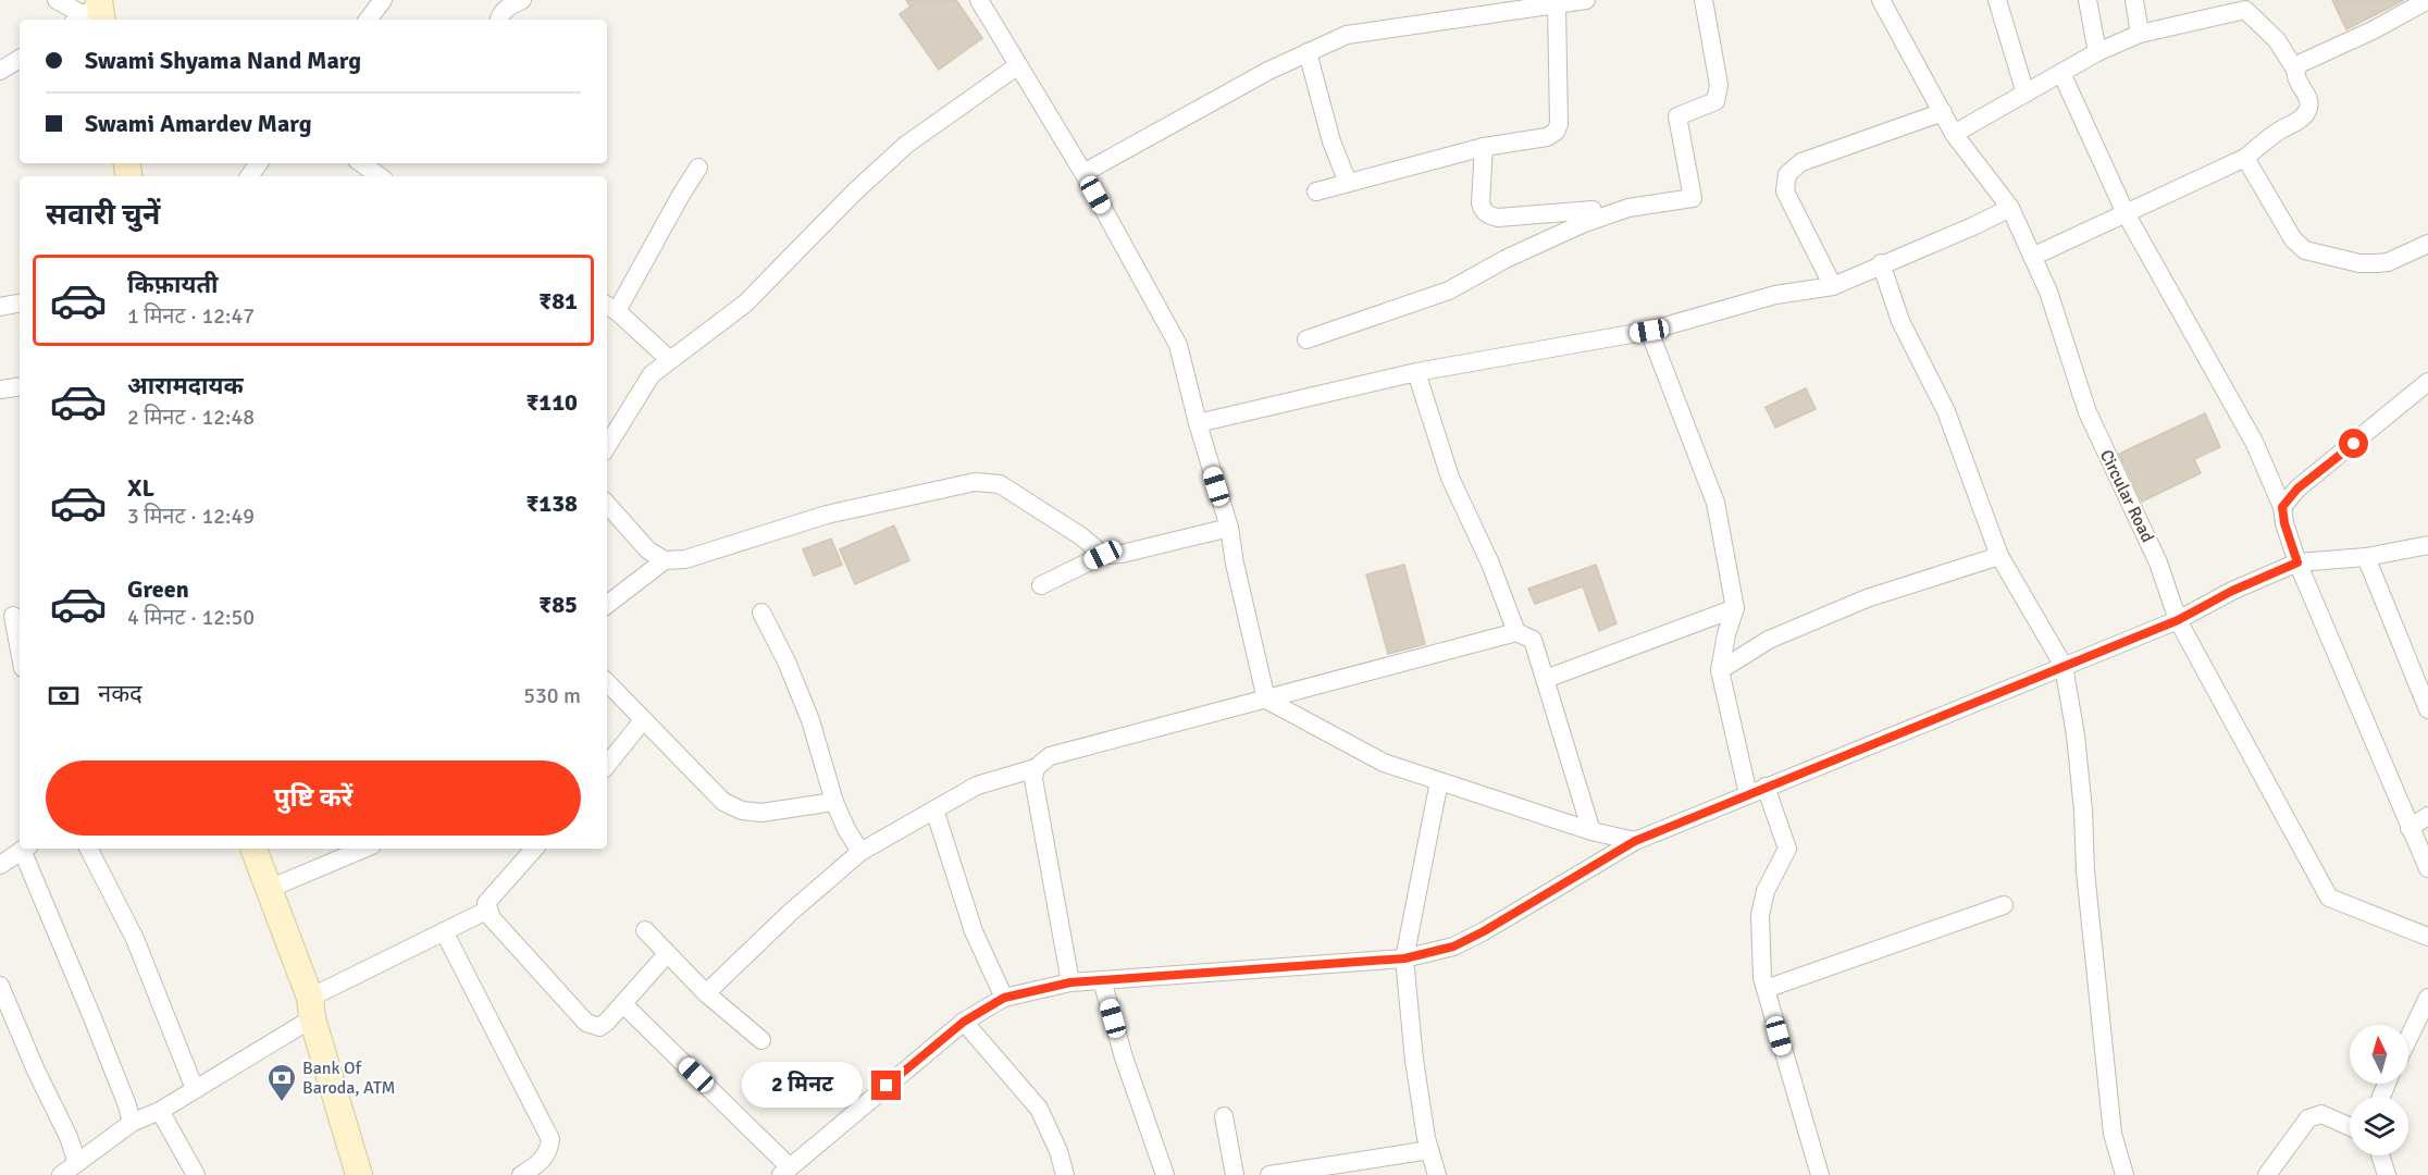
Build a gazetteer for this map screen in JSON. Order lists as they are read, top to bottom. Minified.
{"streets":{"street":["Circular Road"]},"places":{"bank":["Bank Of Baroda, ATM"]},"north":"top","page":{"banner":["Swami Shyama Nand Marg","Swami Amardev Marg"],"heading":"सवारी चुनें","list":[{"name":"किफ़ायती","note":"1 मिनट · 12:47","value":"₹81"},{"name":"आरामदायक","note":"2 मिनट · 12:48","value":"₹110"},{"name":"XL","note":"3 मिनट · 12:49","value":"₹138"},{"name":"Green","note":"4 मिनट · 12:50","value":"₹85"}],"pay":["नकद","530 m"],"buttons":"पुष्टि करें","bubble":"2 मिनट"}}
